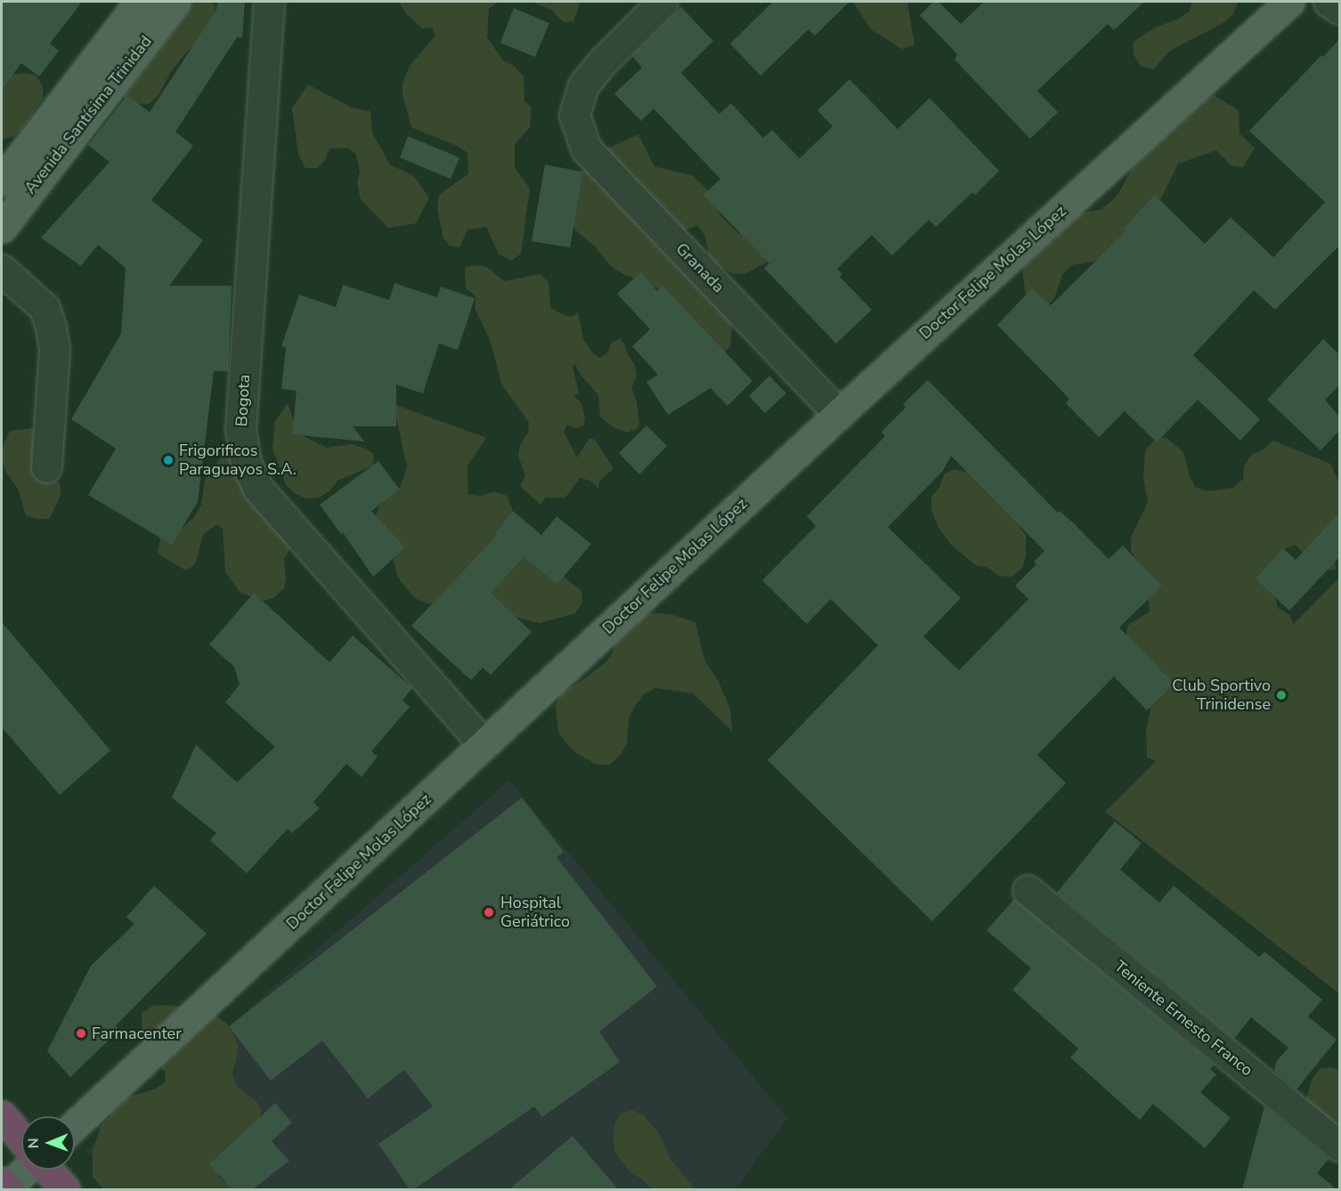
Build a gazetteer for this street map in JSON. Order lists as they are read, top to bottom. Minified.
{"streets":{"main road":["Avenida Santísima Trinidad","Doctor Felipe Molas López"],"street":["Granada","Bogota","Teniente Ernesto Franco"]},"crossings":[["Granada","Doctor Felipe Molas López"],["Doctor Felipe Molas López","Bogota"]],"places":["Frigorificos Paraguayos S.A.","Club Sportivo Trinidense","Hospital Geriátrico","Farmacenter"],"north":"left"}
